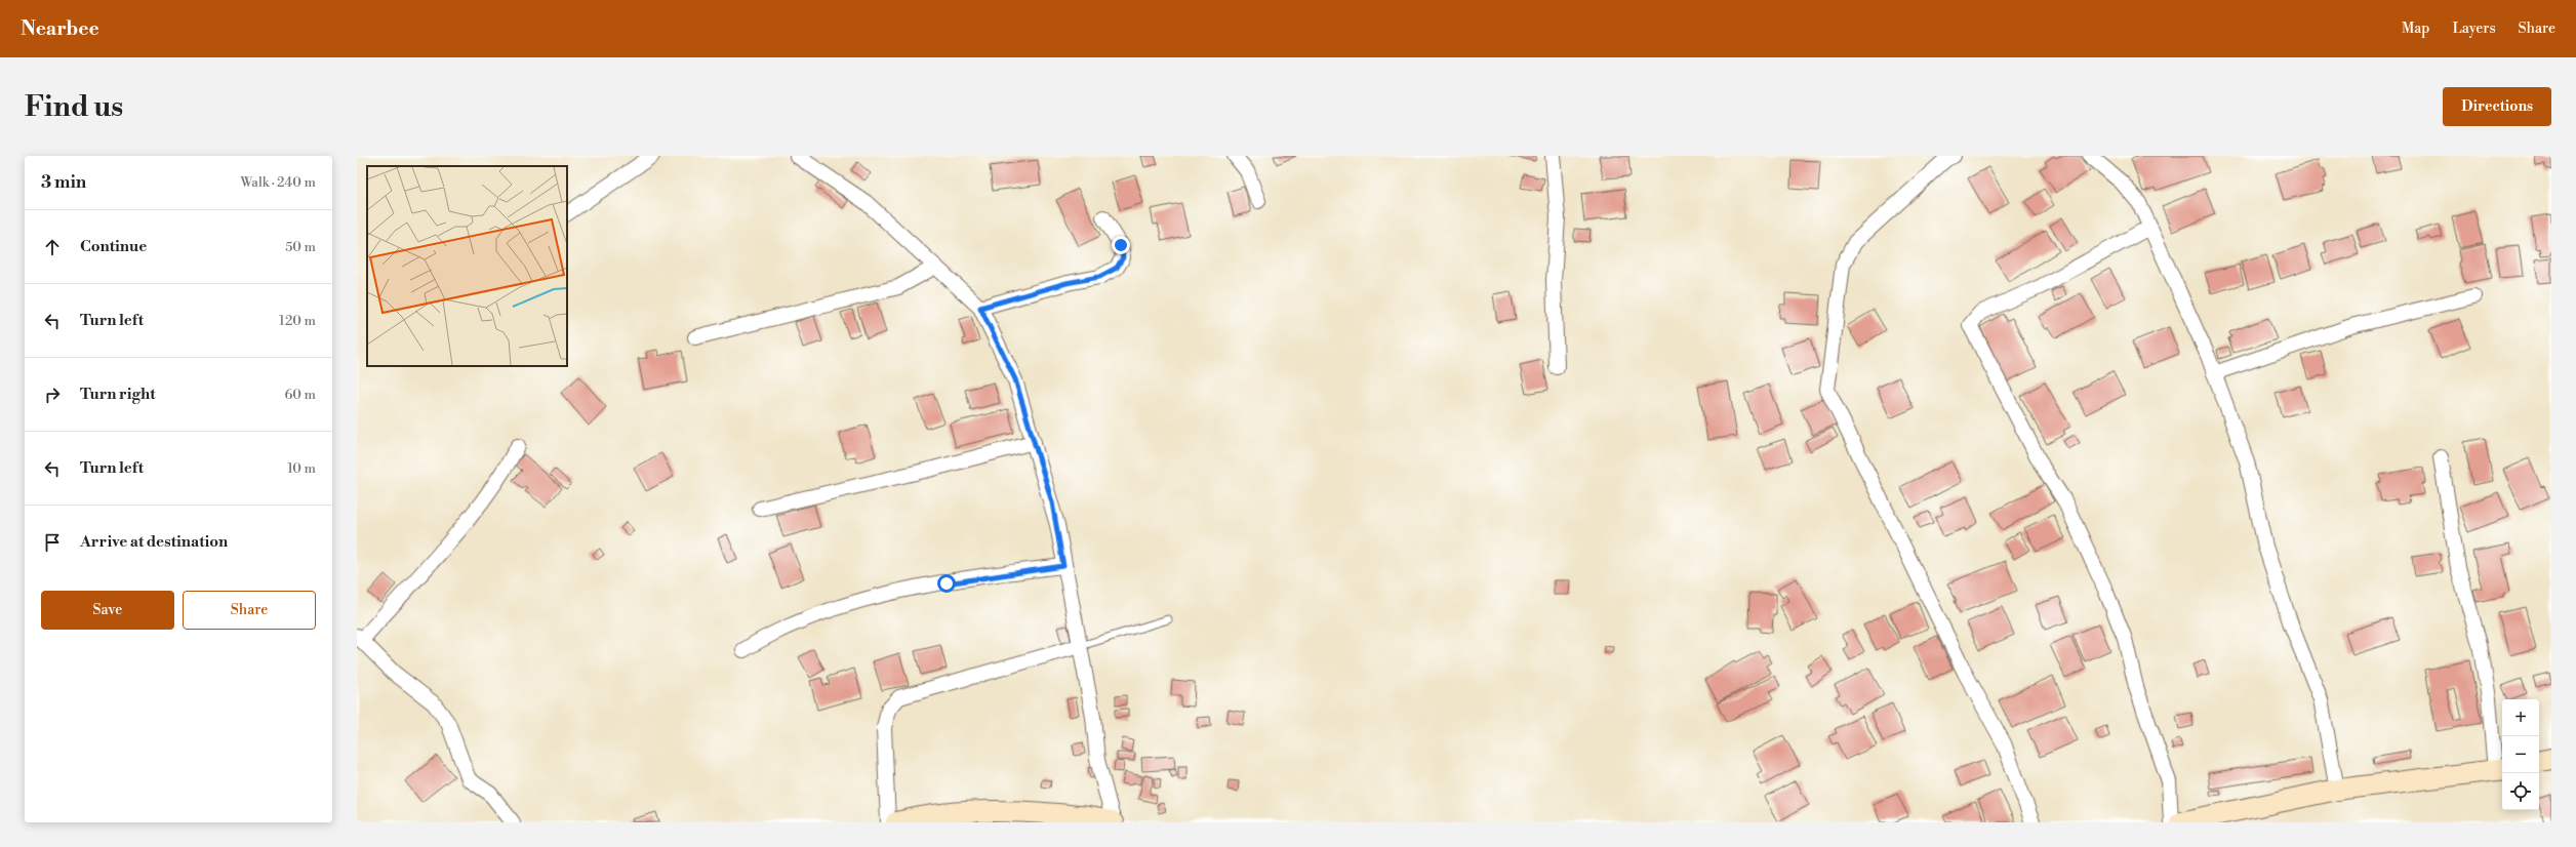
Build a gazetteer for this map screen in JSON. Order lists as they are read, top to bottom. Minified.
{"page":{"header":"Nearbee","nav":["Map","Layers","Share"],"buttons":["Directions",["Save","Share"]],"title":"Find us","heading":["3 min","Walk · 240 m"],"list":[["Continue","50 m"],["Turn left","120 m"],["Turn right","60 m"],["Turn left","10 m"],"Arrive at destination"],"map_buttons":["+","−"]}}
